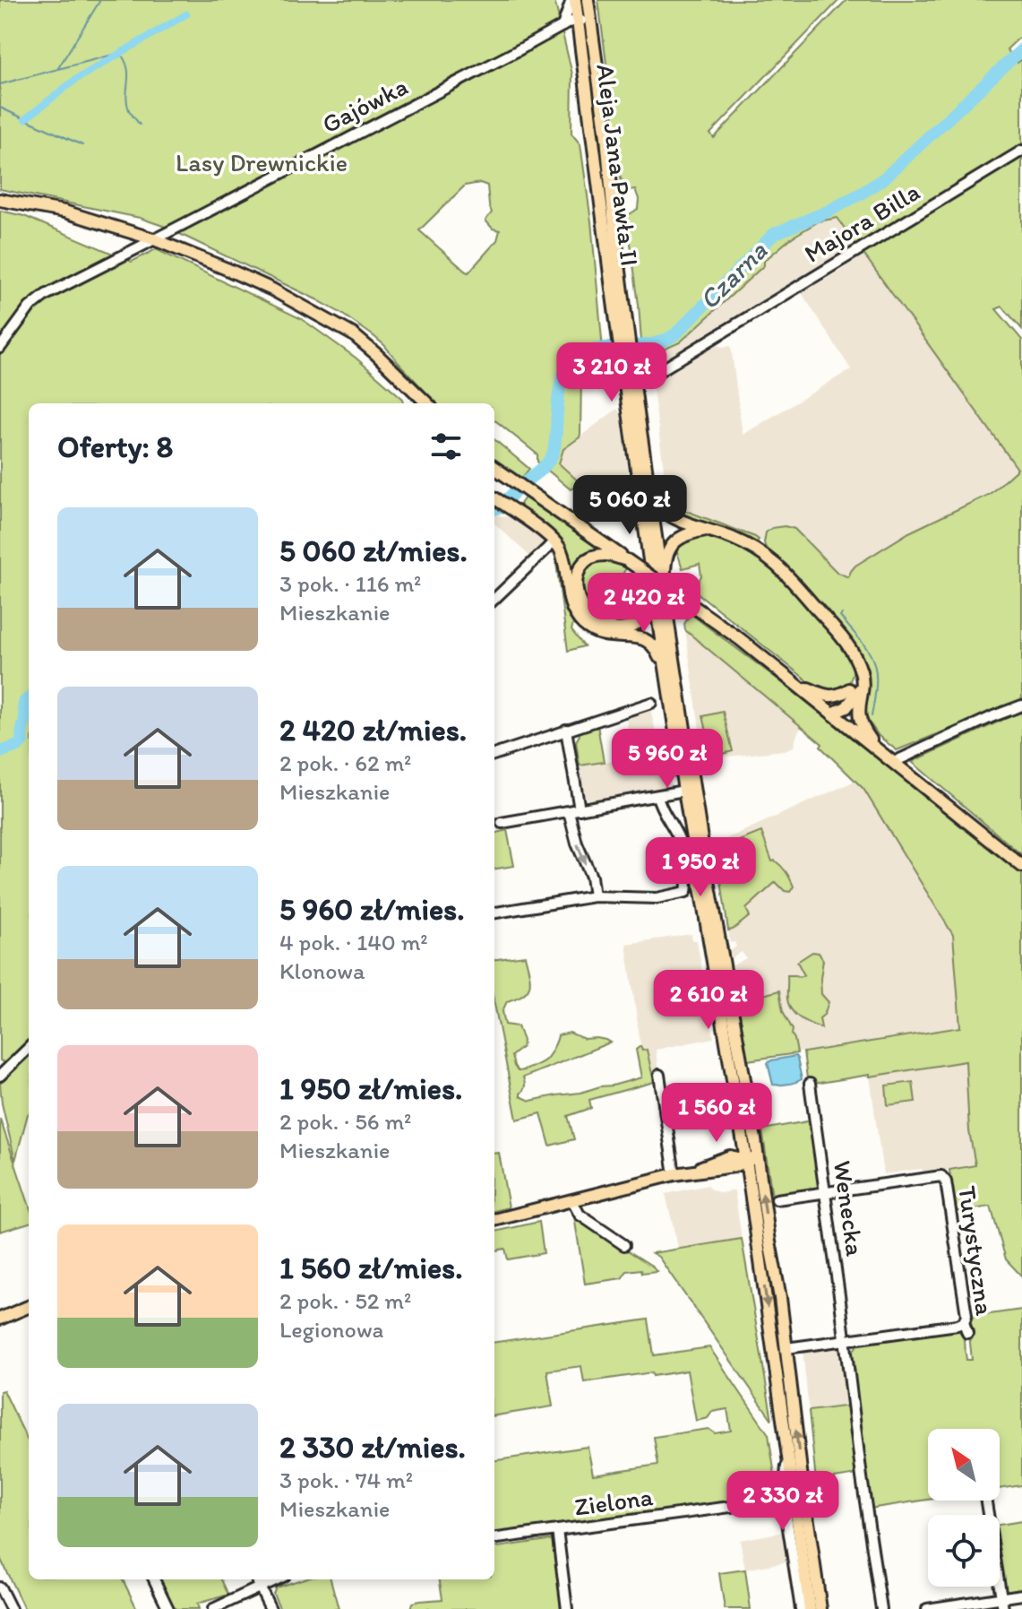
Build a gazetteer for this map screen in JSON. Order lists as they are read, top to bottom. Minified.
{"streets":{"main road":["Aleja Jana Pawła II"],"street":["Gajówka","Majora Billa","Wenecka","Turystyczna","Zielona"]},"crossings":[["Gajówka","Aleja Jana Pawła II"],["Wenecka","Turystyczna"]],"water":["Czarna"],"parks":["Lasy Drewnickie"],"north":"top left","page":{"price":["3 210 zł","5 060 zł","2 420 zł","5 960 zł","1 950 zł","2 610 zł","1 560 zł","2 330 zł"],"heading":"Oferty: 8","list":[{"name":"5 060 zł/mies.","note":"3 pok. · 116 m² · Mieszkanie"},{"name":"2 420 zł/mies.","note":"2 pok. · 62 m² · Mieszkanie"},{"name":"5 960 zł/mies.","note":"4 pok. · 140 m² · Klonowa"},{"name":"1 950 zł/mies.","note":"2 pok. · 56 m² · Mieszkanie"},{"name":"1 560 zł/mies.","note":"2 pok. · 52 m² · Legionowa"},{"name":"2 330 zł/mies.","note":"3 pok. · 74 m² · Mieszkanie"}]}}
